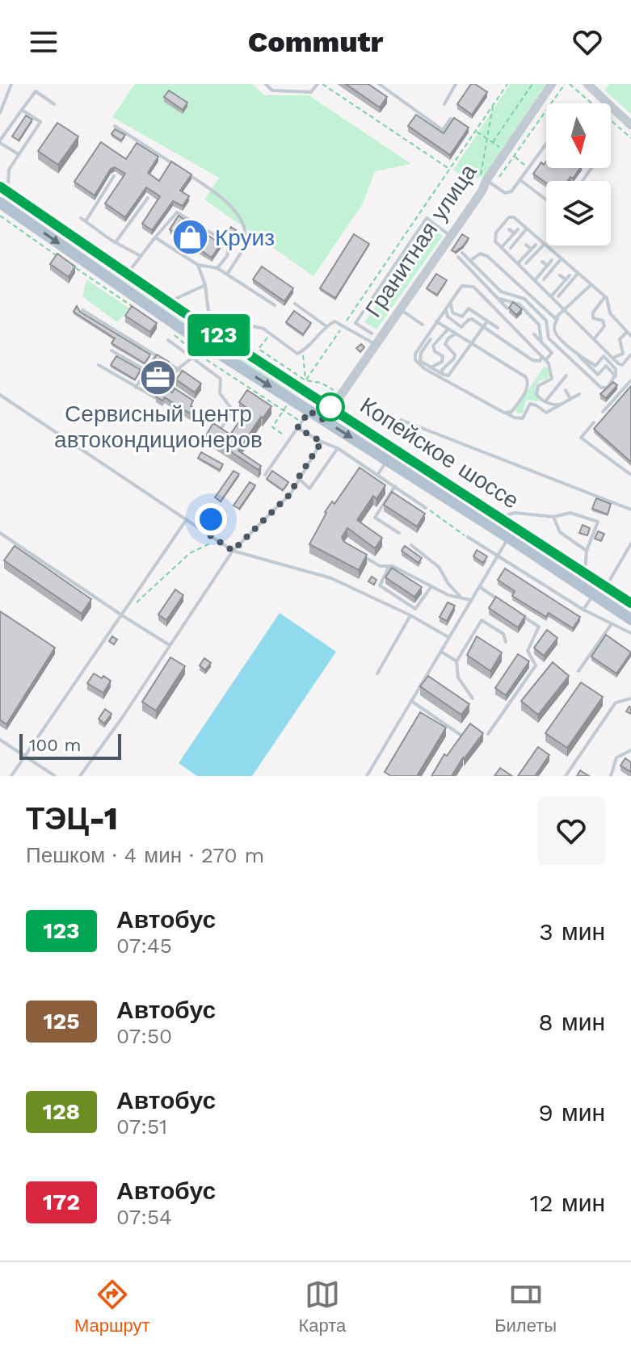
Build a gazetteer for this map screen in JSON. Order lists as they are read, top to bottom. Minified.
{"streets":{"main road":["Гранитная улица","Копейское шоссе"]},"crossings":[["Гранитная улица","Копейское шоссе"]],"places":{"shop":["Круиз"],"office":["Сервисный центр автокондиционеров"]},"lines":["bus line 123"],"scale_bar":"100 m","north":"bottom","page":{"header":"Commutr","on_map":"123","scale":"100 m","heading":["ТЭЦ-1","Пешком · 4 мин · 270 m"],"list":[{"mark":"123","name":"Автобус","note":"07:45","value":"3 мин"},{"mark":"125","name":"Автобус","note":"07:50","value":"8 мин"},{"mark":"128","name":"Автобус","note":"07:51","value":"9 мин"},{"mark":"172","name":"Автобус","note":"07:54","value":"12 мин"}],"tabs":["Маршрут","Карта","Билеты"]}}
